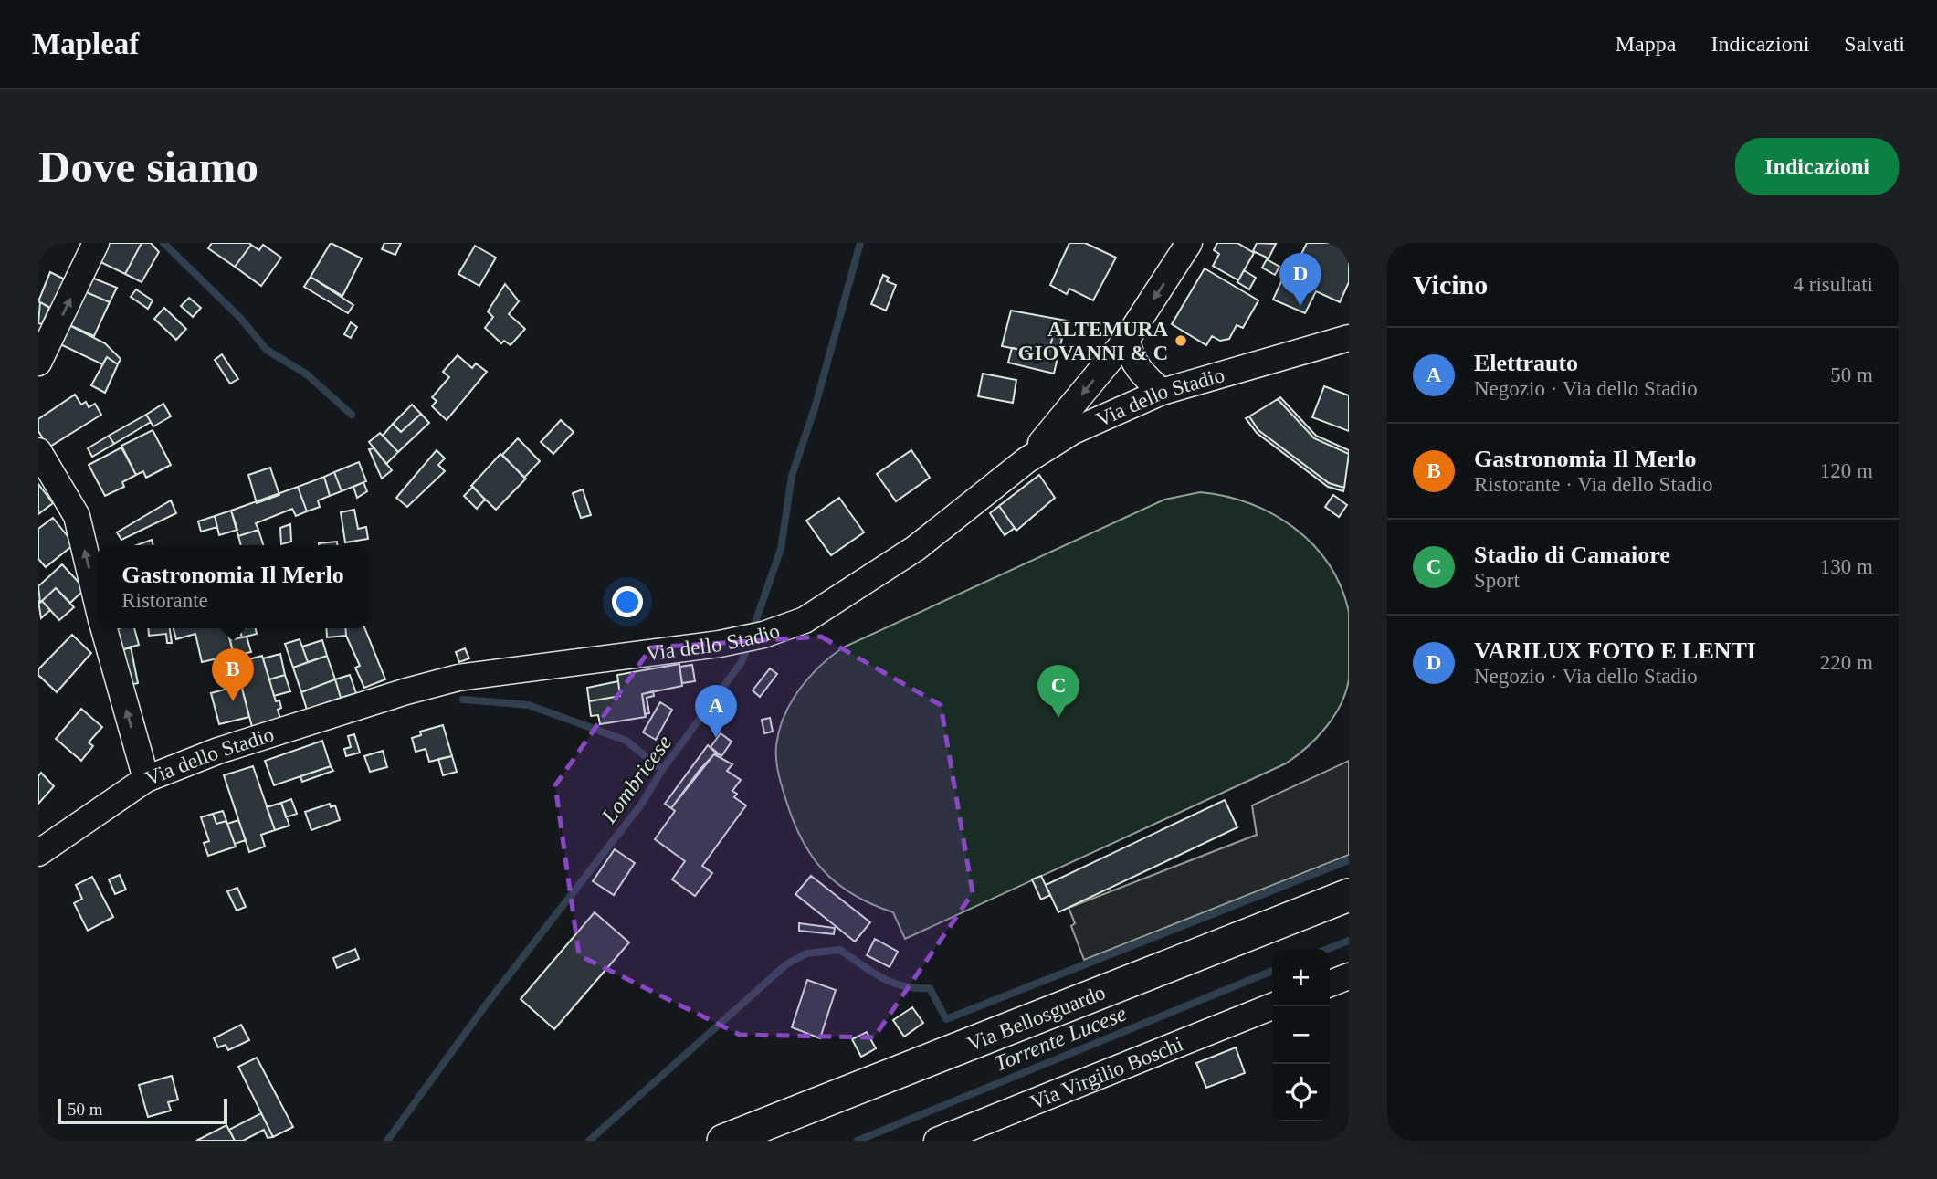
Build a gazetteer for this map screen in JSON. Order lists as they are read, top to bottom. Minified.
{"streets":{"main road":["Via Bellosguardo"],"street":["Via dello Stadio","Via Virgilio Boschi"]},"water":["Lombricese","Torrente Lucese"],"places":["ALTEMURA GIOVANNI & C"],"scale_bar":"50 m","page":{"header":"Mapleaf","nav":["Mappa","Indicazioni","Salvati"],"buttons":"Indicazioni","title":"Dove siamo","heading":["Vicino","4 risultati"],"pins":["D","B","C","A"],"list":[{"mark":"A","name":"Elettrauto","note":"Negozio · Via dello Stadio","value":"50 m"},{"mark":"B","name":"Gastronomia Il Merlo","note":"Ristorante · Via dello Stadio","value":"120 m"},{"mark":"C","name":"Stadio di Camaiore","note":"Sport","value":"130 m"},{"mark":"D","name":"VARILUX FOTO E LENTI","note":"Negozio · Via dello Stadio","value":"220 m"}],"popup":["Gastronomia Il Merlo","Ristorante"],"map_buttons":["+","−"],"scale":"50 m"}}
